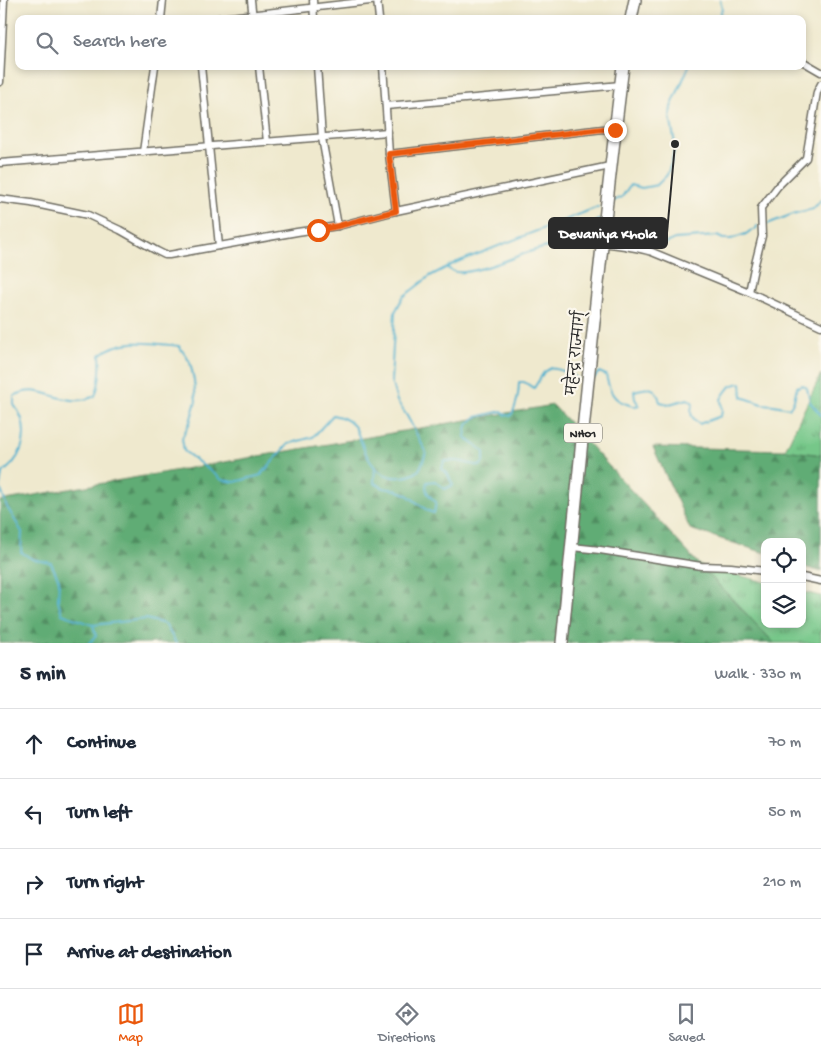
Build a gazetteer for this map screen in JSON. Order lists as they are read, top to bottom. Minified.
{"streets":{"highway":["महेन्द्र राज्मार्ग्","NH01"]},"places":["Devaniya Khola"],"page":{"search":"Search here","heading":["5 min","Walk · 330 m"],"list":[["Continue","70 m"],["Turn left","50 m"],["Turn right","210 m"],"Arrive at destination"],"nav":["Map","Directions","Saved"]}}
